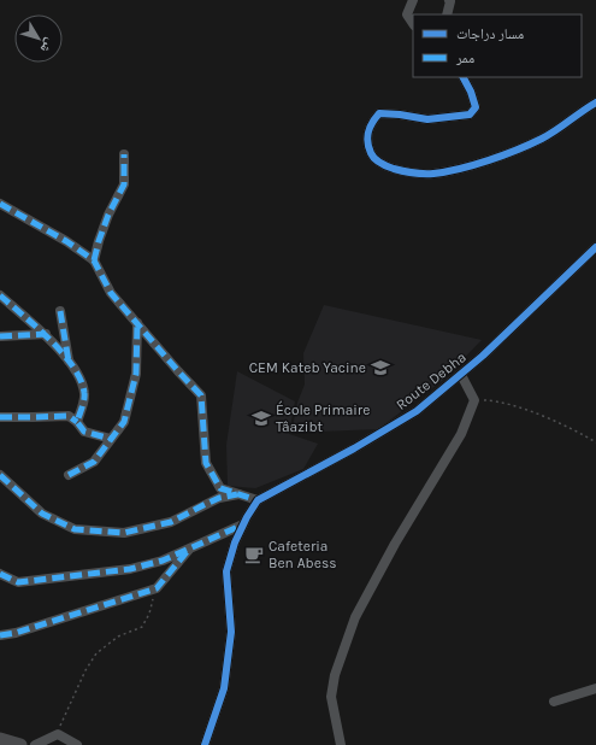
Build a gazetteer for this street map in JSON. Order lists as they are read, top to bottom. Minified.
{"streets":{"street":["Route Debha"]},"places":{"school or university":["CEM Kateb Yacine","École Primaire Tâazibt"],"cafe":["Cafeteria Ben Abess"]},"legend":["مسار دراجات","ممر"],"north":"bottom right"}
